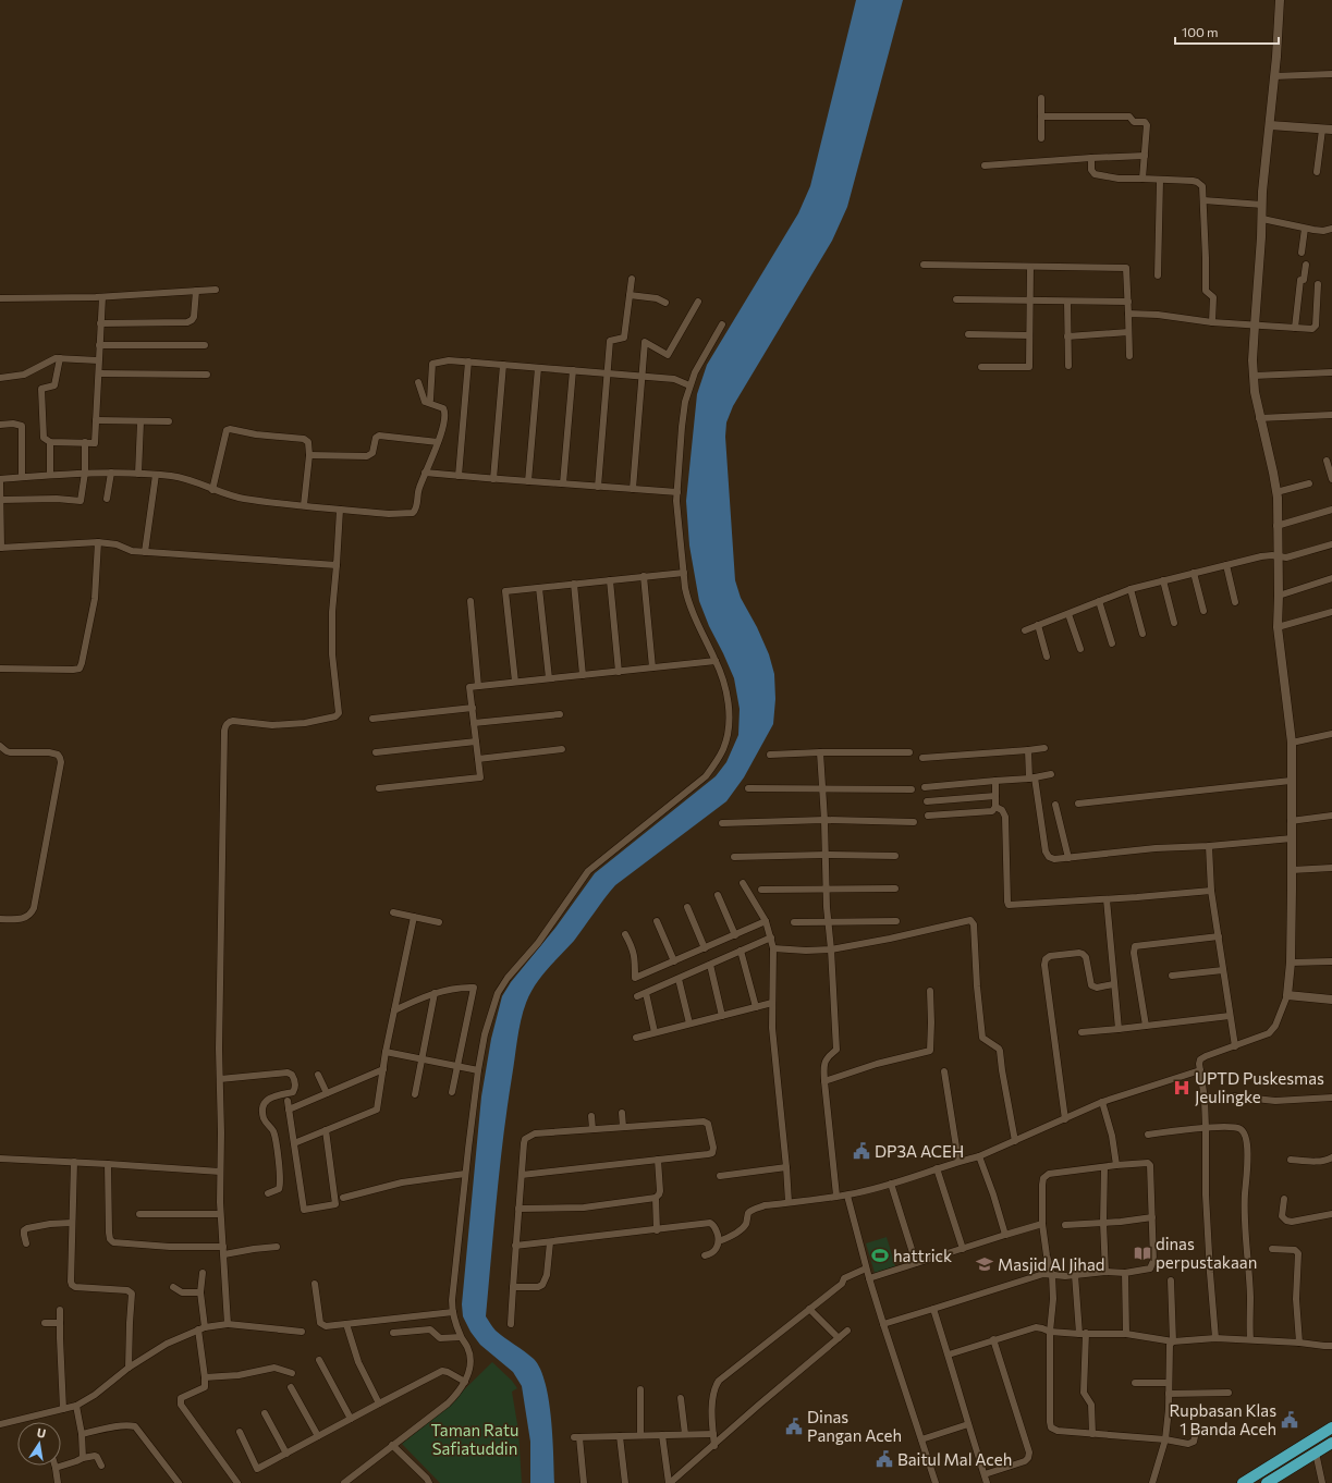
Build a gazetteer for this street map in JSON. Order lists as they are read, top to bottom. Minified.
{"parks":["Taman Ratu Safiatuddin"],"places":{"hospital":["UPTD Puskesmas Jeulingke"],"public building":["DP3A ACEH","Rupbasan Klas 1 Banda Aceh","Dinas Pangan Aceh","Baitul Mal Aceh"],"library":["dinas perpustakaan"],"sports":["hattrick"],"school or university":["Masjid Al Jihad"]},"scale_bar":"100 m","north":"top"}
